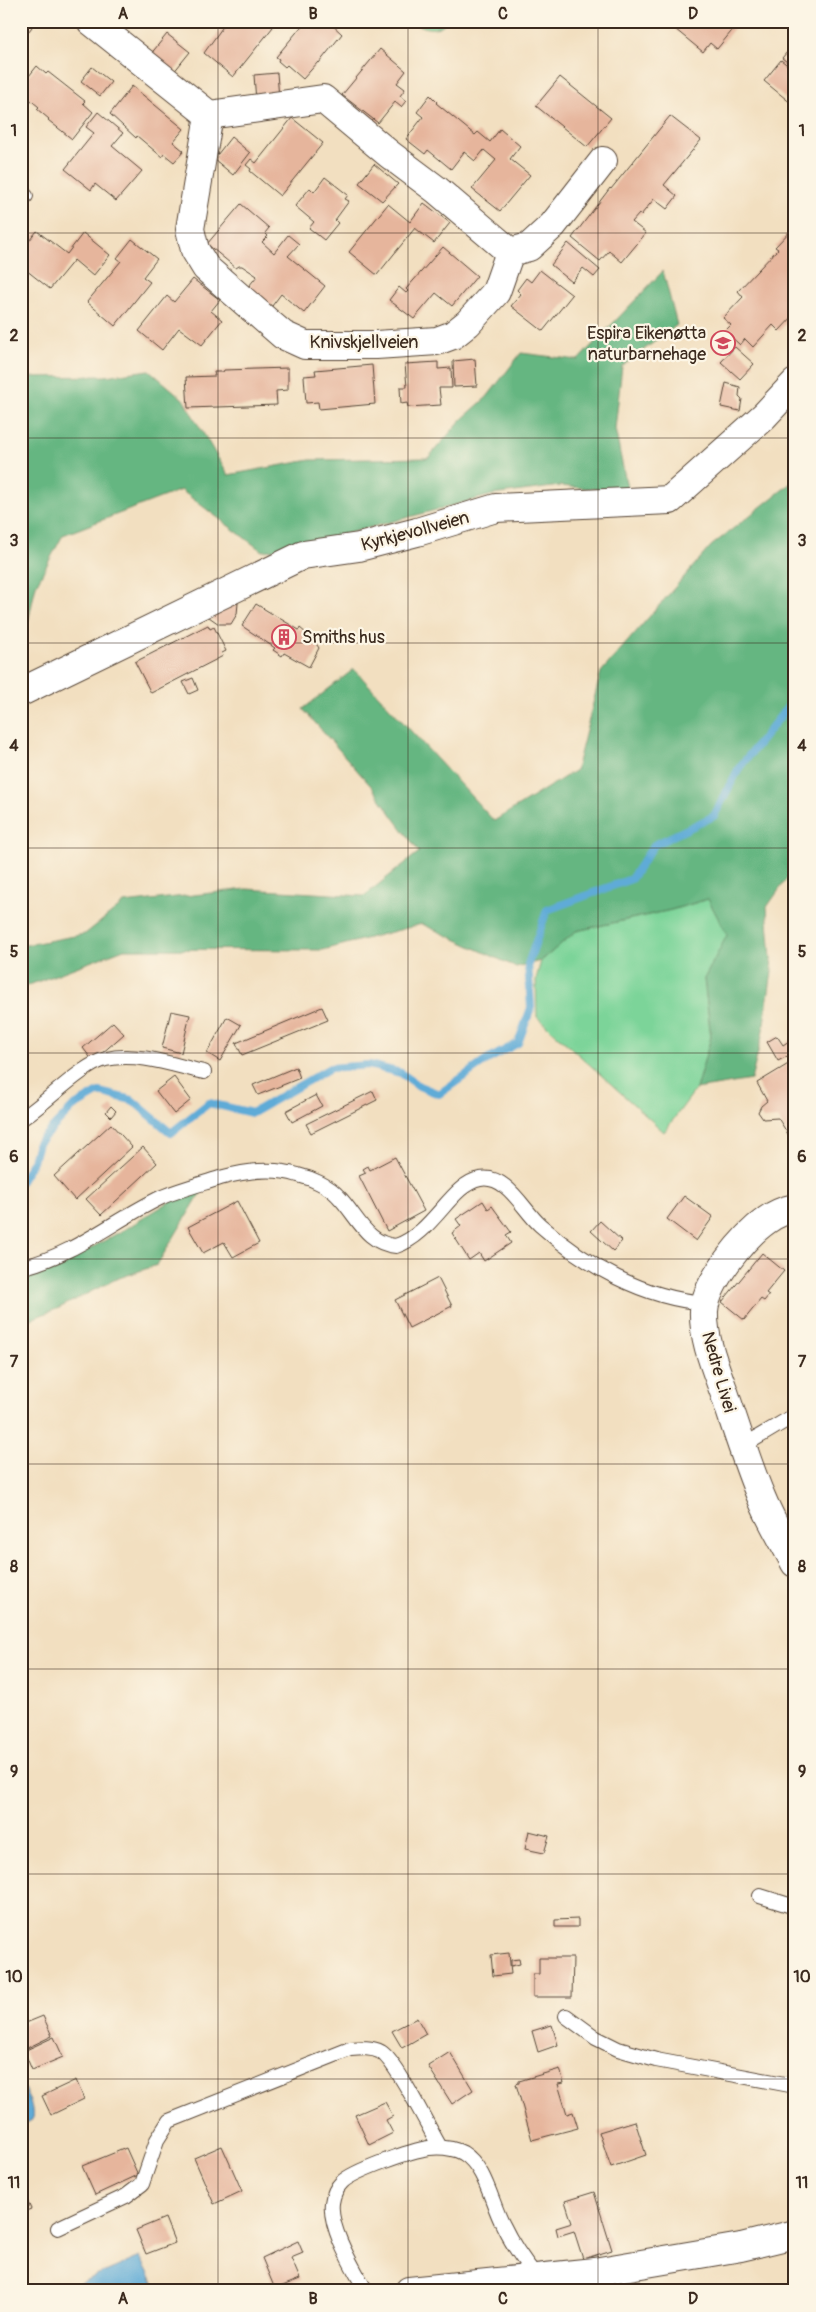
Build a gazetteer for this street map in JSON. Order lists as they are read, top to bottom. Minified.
{"streets":{"street":["Knivskjellveien","Kyrkjevollveien","Nedre Livei"]},"places":{"school or university":["Espira Eikenøtta naturbarnehage"],"building":["Smiths hus"]},"grid":{"columns":["A","B","C","D"],"rows":["1","2","3","4","5","6","7","8","9","10","11"]}}
